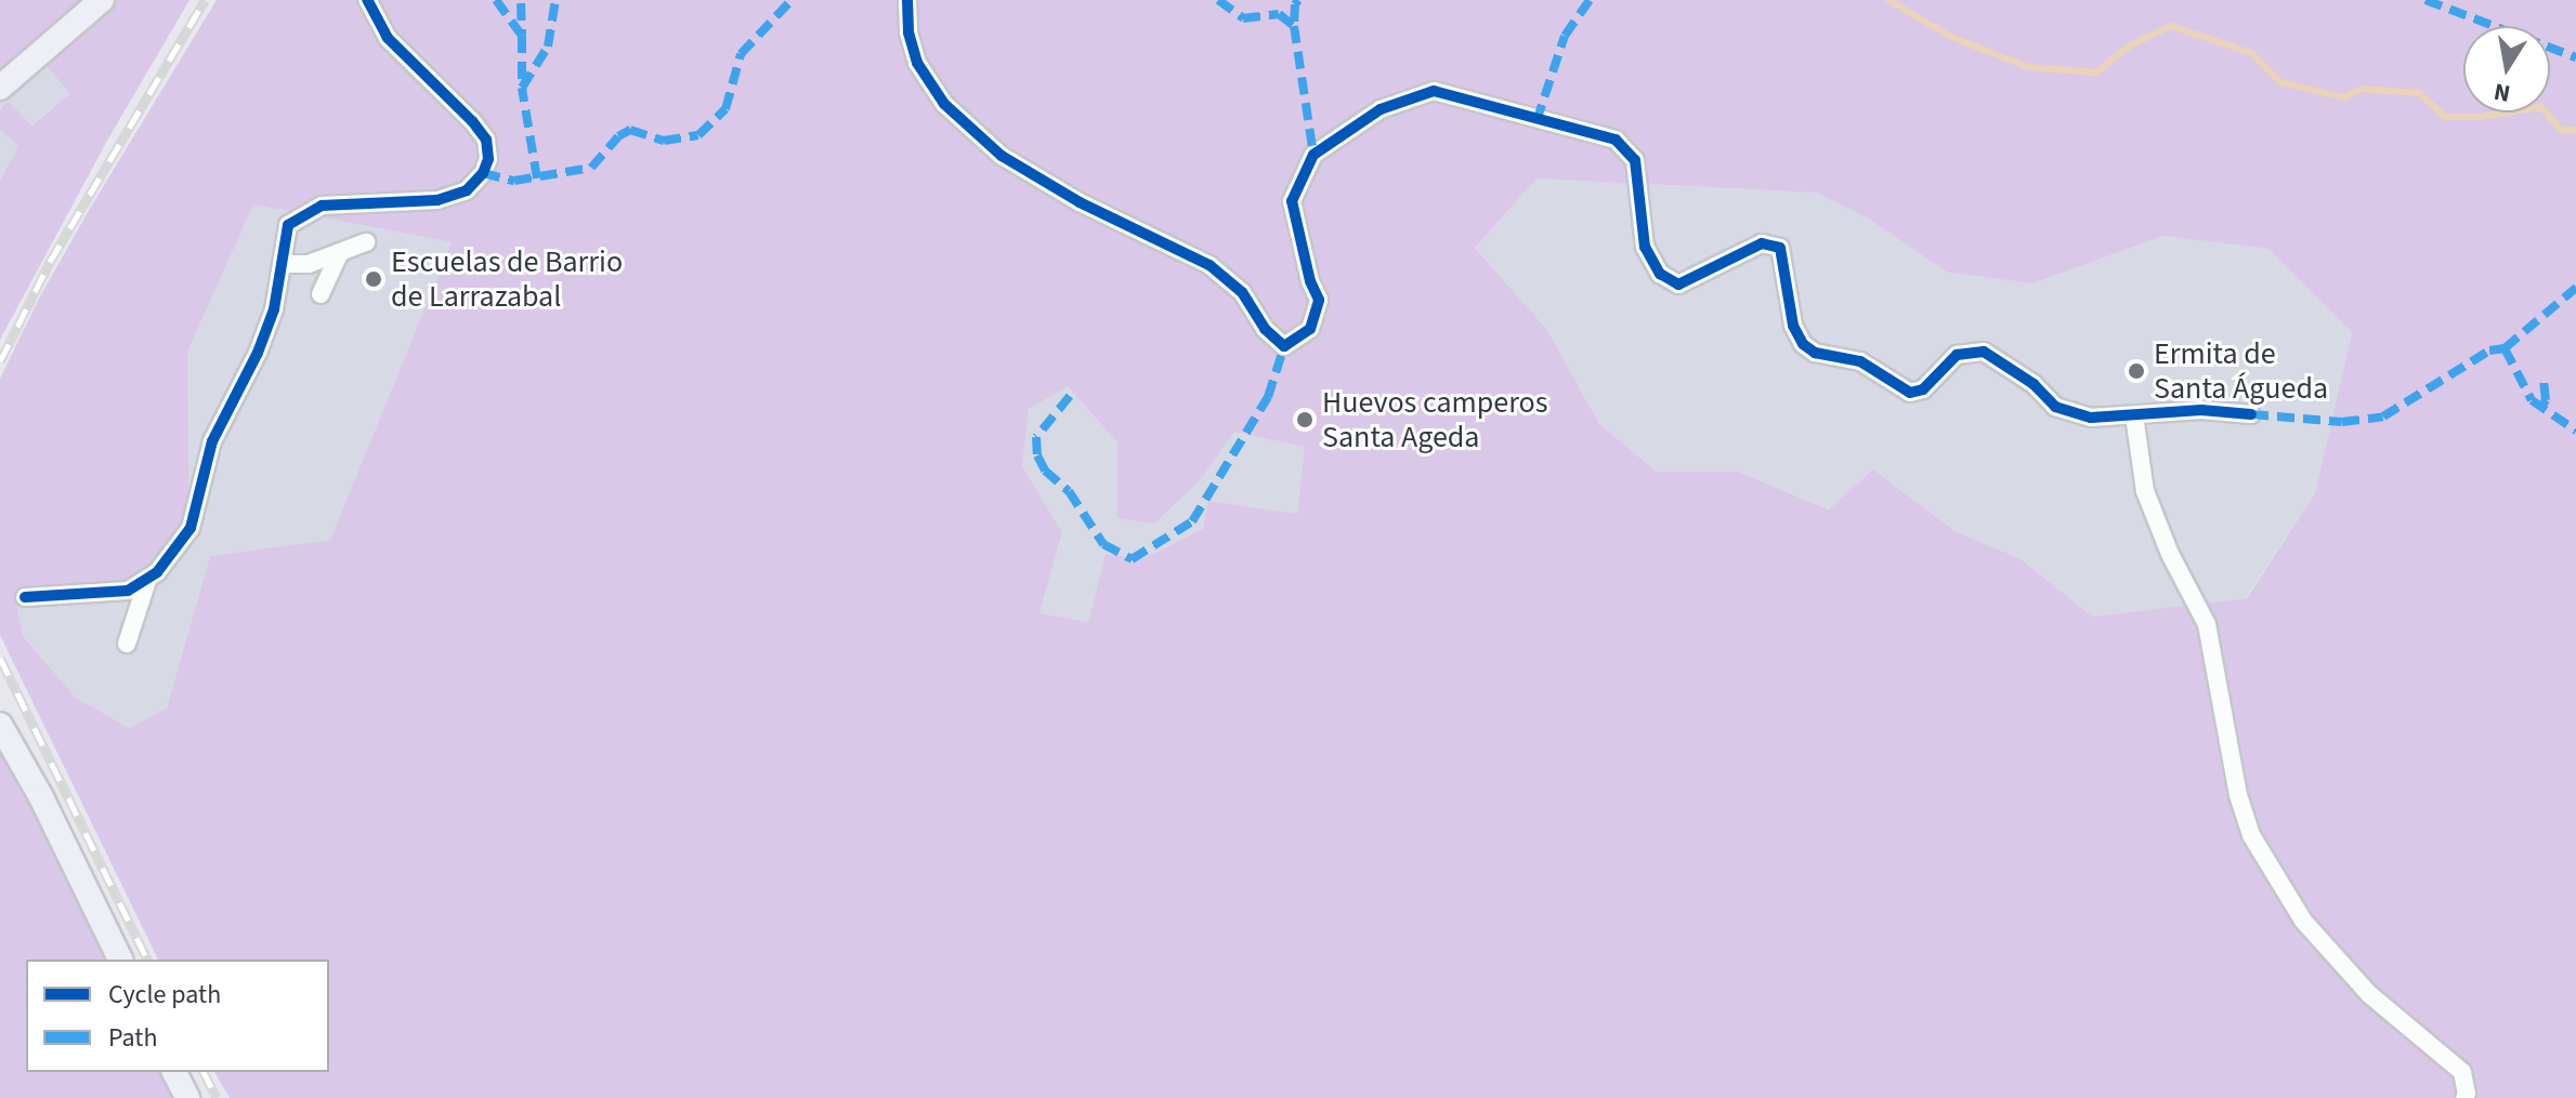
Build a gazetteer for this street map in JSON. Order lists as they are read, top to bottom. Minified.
{"places":["Escuelas de Barrio de Larrazabal","Ermita de Santa Águeda","Huevos camperos Santa Ageda"],"legend":["Cycle path","Path"],"north":"bottom"}
